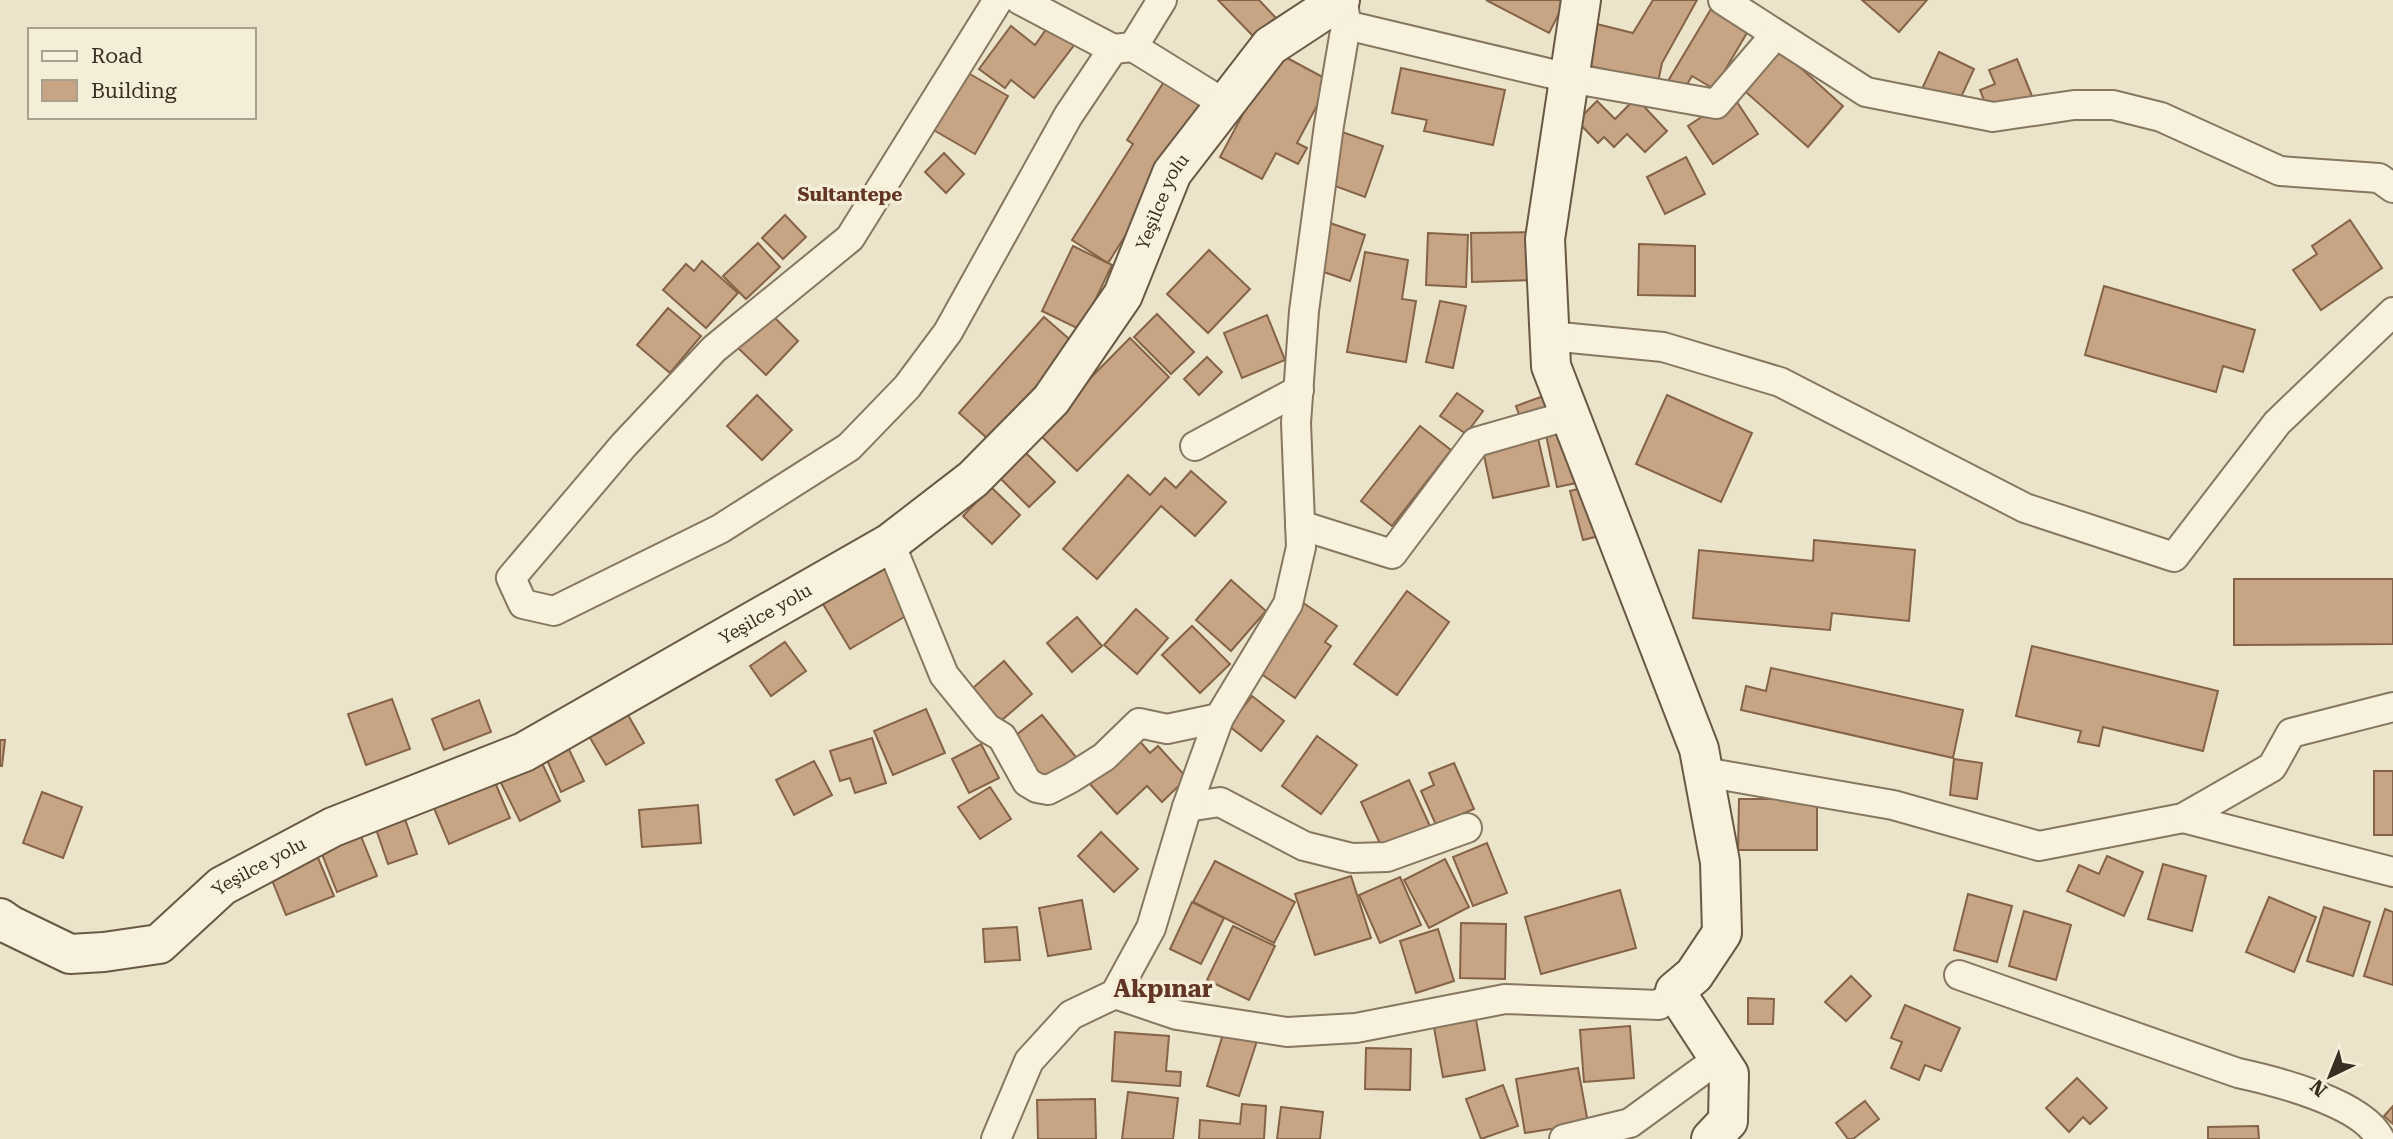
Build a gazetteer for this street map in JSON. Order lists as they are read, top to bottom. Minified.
{"streets":{"main road":["Yeşilce yolu"]},"districts":["Sultantepe","Akpınar"],"legend":["Road","Building"],"north":"bottom left"}
